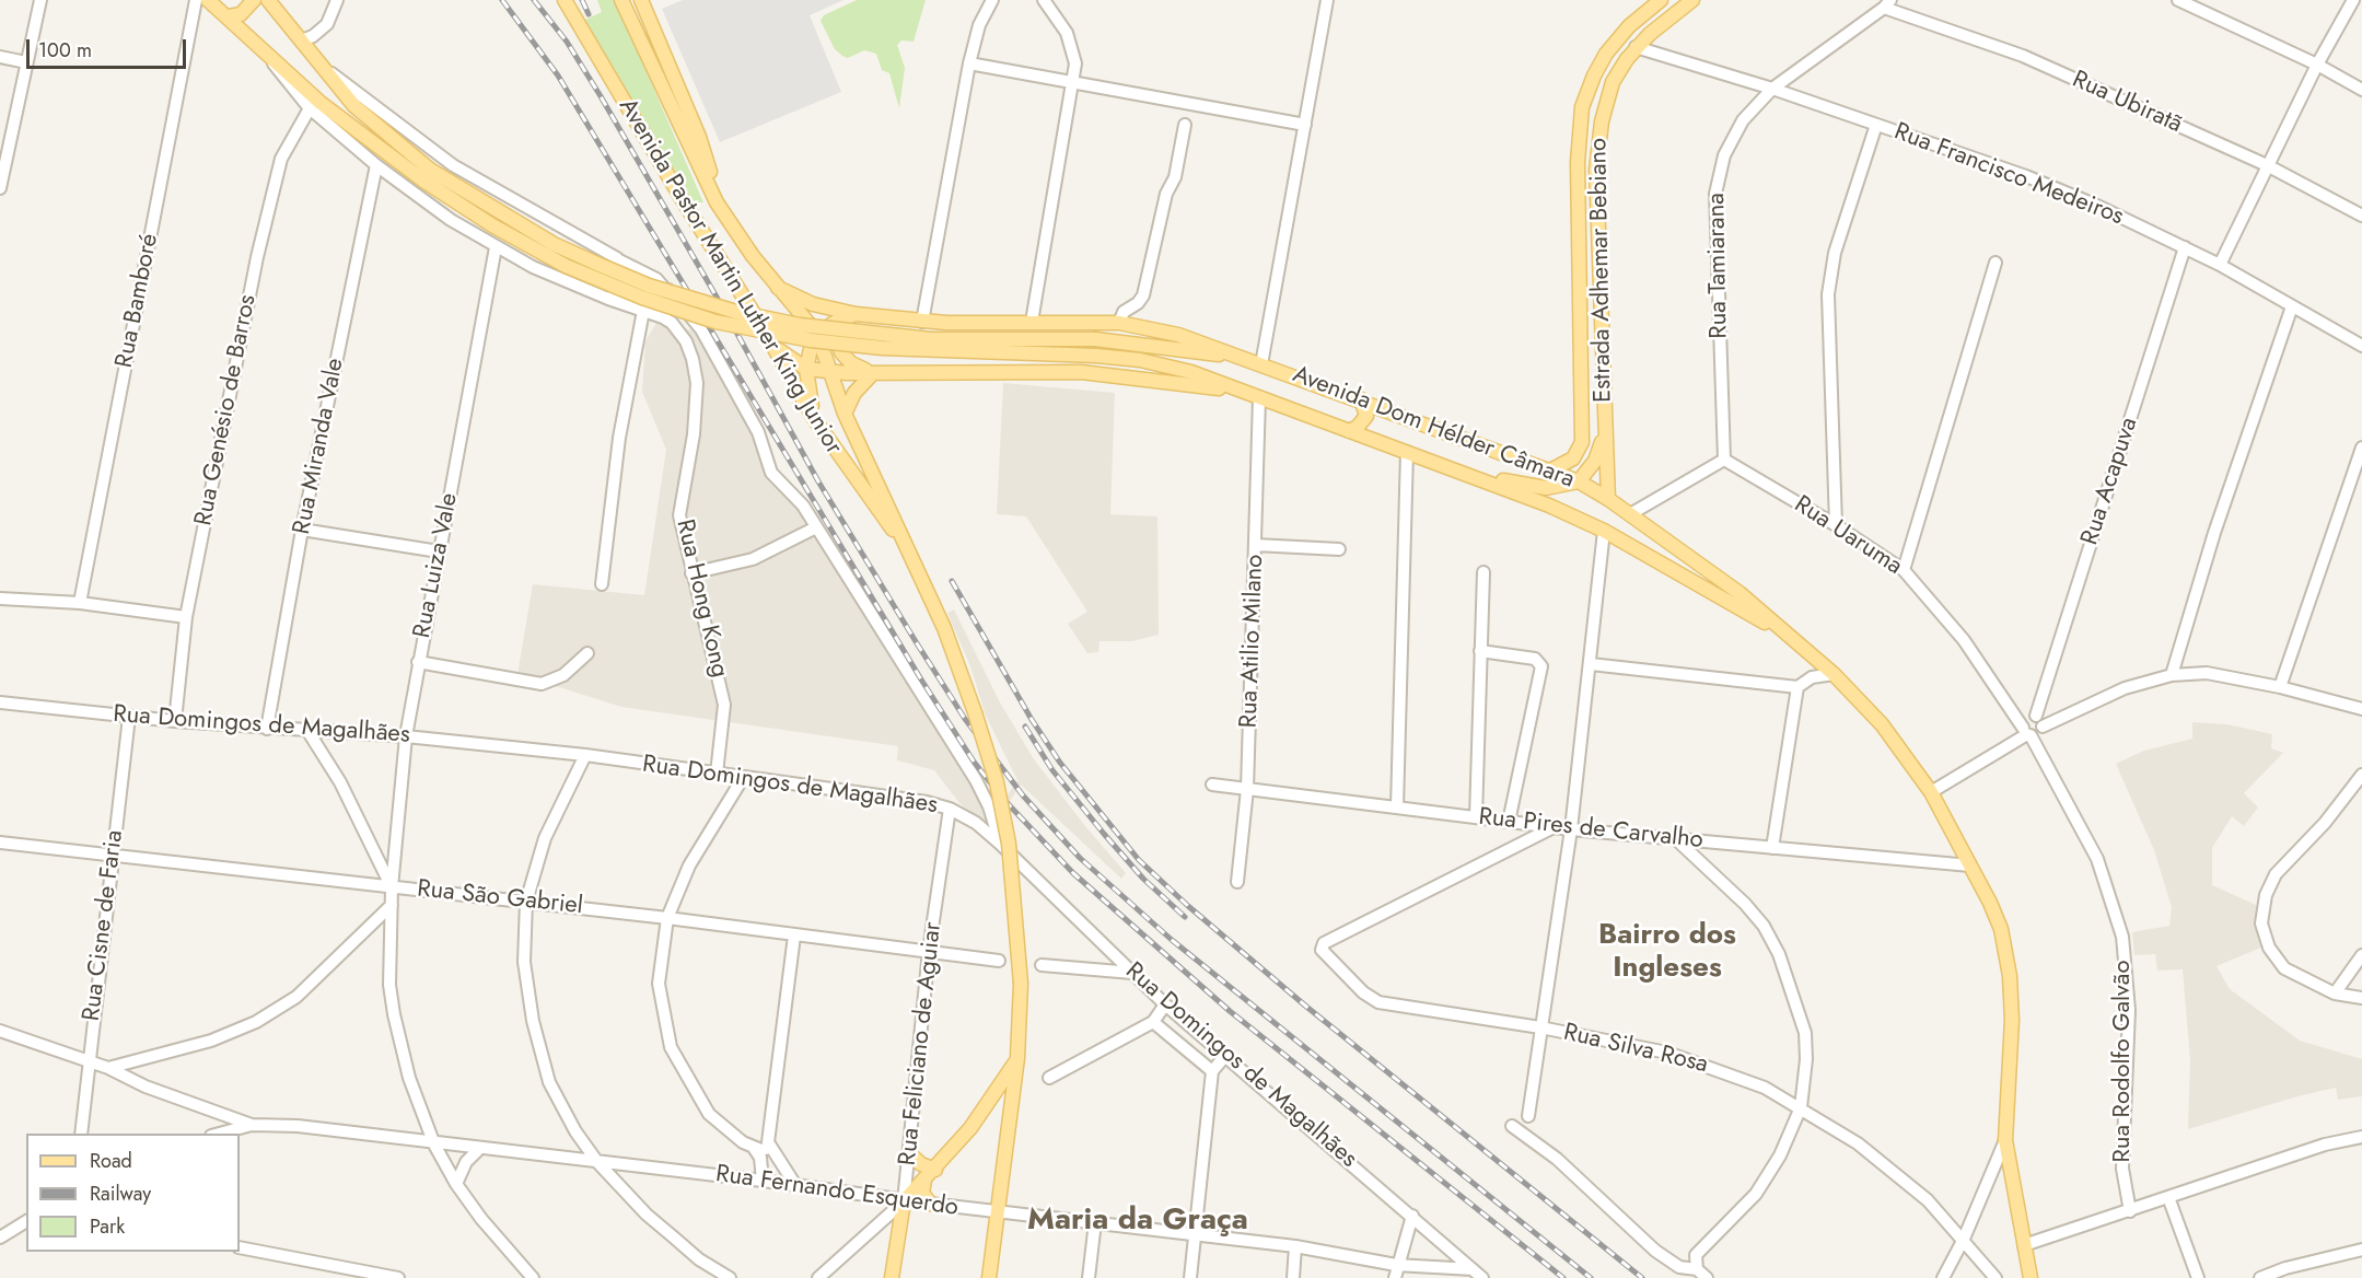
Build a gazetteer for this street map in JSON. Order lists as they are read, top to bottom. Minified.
{"streets":{"main road":["Estrada Adhemar Bebiano","Avenida Pastor Martin Luther King Junior","Avenida Dom Hélder Câmara","Rua Feliciano de Aguiar"],"street":["Rua Ubiratã","Rua Francisco Medeiros","Rua Tamiarana","Rua Bamboré","Rua Genésio de Barros","Rua Miranda Vale","Rua Acapuva","Rua Uaruma","Rua Luiza Vale","Rua Hong Kong","Rua Atilio Milano","Rua Domingos de Magalhães","Rua Pires de Carvalho","Rua São Gabriel","Rua Cisne de Faria","Rua Silva Rosa","Rua Rodolfo Galvão","Rua Fernando Esquerdo"]},"crossings":[["Rua Ubiratã","Rua Tamiarana"],["Rua Francisco Medeiros","Rua Tamiarana"],["Rua Francisco Medeiros","Estrada Adhemar Bebiano"],["Rua Francisco Medeiros","Rua Acapuva"],["Rua Tamiarana","Rua Uaruma"],["Estrada Adhemar Bebiano","Avenida Dom Hélder Câmara"],["Avenida Pastor Martin Luther King Junior","Avenida Dom Hélder Câmara"],["Avenida Pastor Martin Luther King Junior","Rua Fernando Esquerdo"],["Rua Genésio de Barros","Rua Domingos de Magalhães"],["Avenida Dom Hélder Câmara","Rua Atilio Milano"],["Avenida Dom Hélder Câmara","Rua Pires de Carvalho"],["Rua Miranda Vale","Rua Domingos de Magalhães"],["Rua Uaruma","Rua Rodolfo Galvão"],["Rua Luiza Vale","Rua Domingos de Magalhães"],["Rua Luiza Vale","Rua São Gabriel"],["Rua Luiza Vale","Rua Fernando Esquerdo"],["Rua Hong Kong","Rua Domingos de Magalhães"],["Rua Atilio Milano","Rua Pires de Carvalho"],["Rua Domingos de Magalhães","Rua Cisne de Faria"],["Rua Domingos de Magalhães","Rua Feliciano de Aguiar"],["Rua Domingos de Magalhães","Rua Fernando Esquerdo"],["Rua Pires de Carvalho","Rua Silva Rosa"],["Rua São Gabriel","Rua Cisne de Faria"],["Rua São Gabriel","Rua Feliciano de Aguiar"],["Rua Cisne de Faria","Rua Fernando Esquerdo"],["Rua Feliciano de Aguiar","Rua Fernando Esquerdo"]],"districts":["Bairro dos Ingleses","Maria da Graça"],"legend":["Road","Railway","Park"],"scale_bar":"100 m"}
